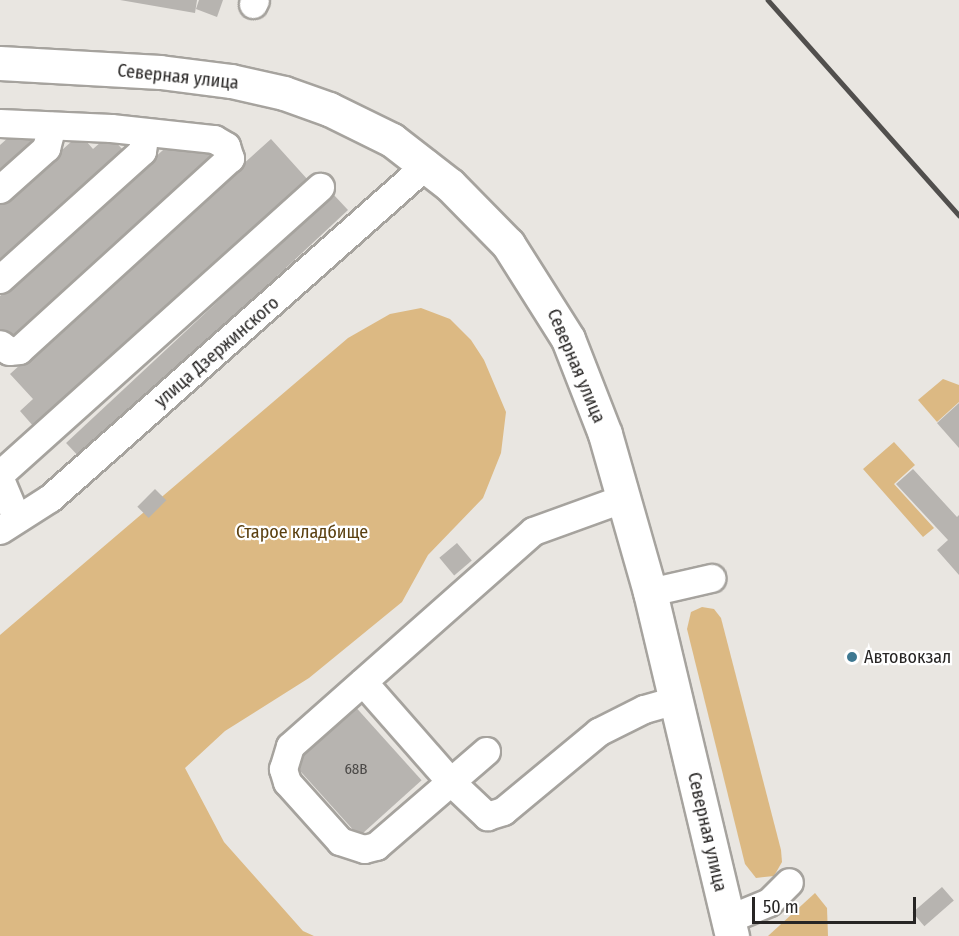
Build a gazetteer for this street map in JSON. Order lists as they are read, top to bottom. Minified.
{"streets":{"main road":["Северная улица"],"street":["улица Дзержинского"]},"crossings":[["Северная улица","улица Дзержинского"]],"parks":["Старое кладбище"],"places":["Автовокзал"],"house_numbers":["68В"],"scale_bar":"50 m"}
